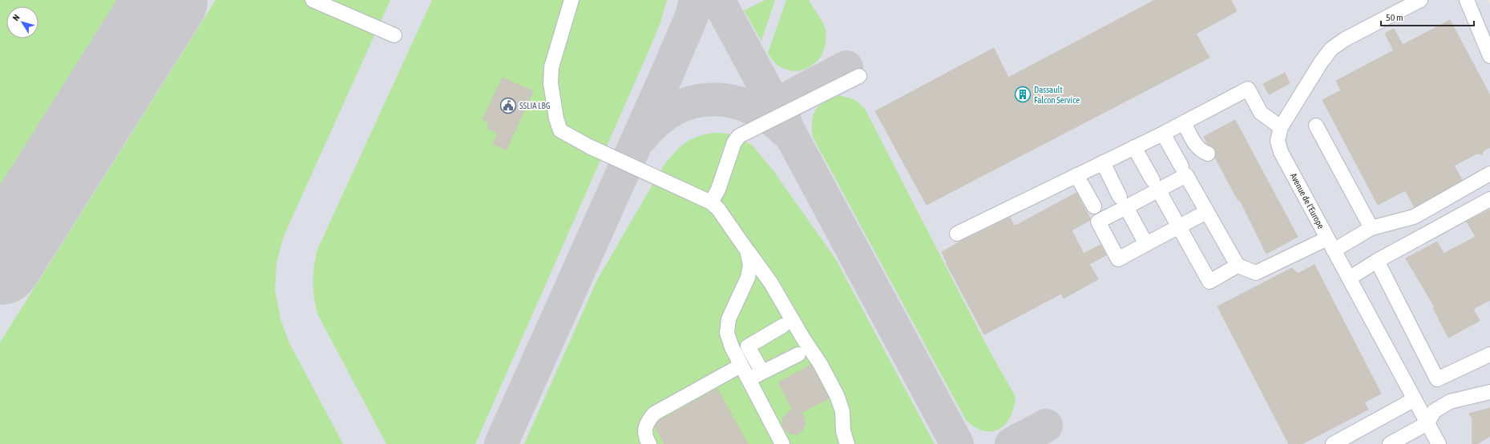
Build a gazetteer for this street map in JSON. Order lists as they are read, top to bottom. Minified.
{"streets":{"street":["Avenue de l'Europe"]},"places":{"building":["Dassault Falcon Service"],"public building":["SSLIA LBG"]},"scale_bar":"50 m","north":"top left"}
